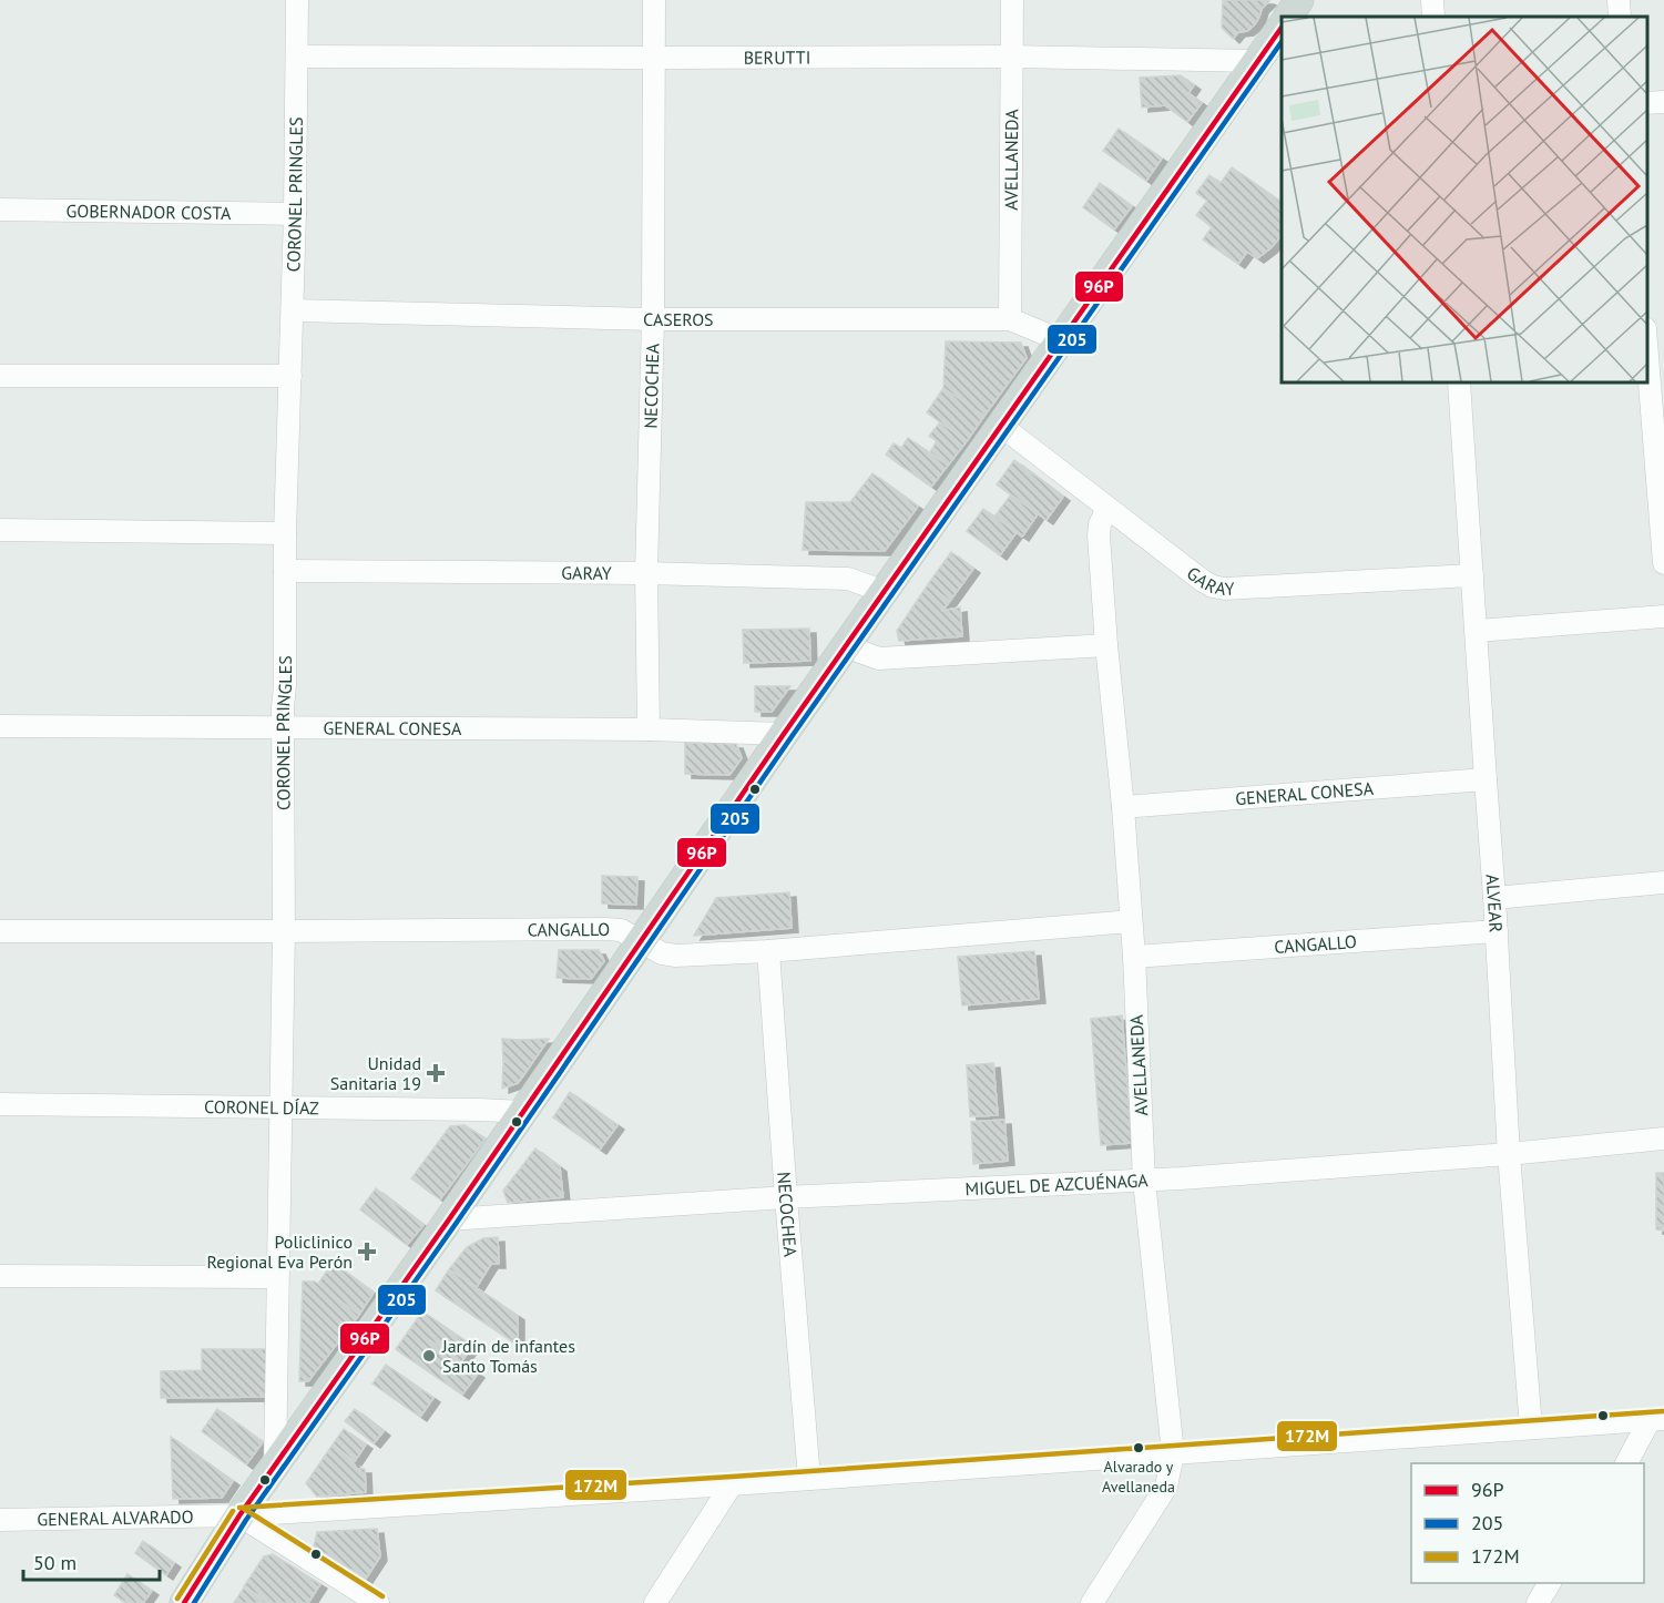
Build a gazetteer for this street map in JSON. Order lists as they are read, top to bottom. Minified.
{"streets":{"street":["BERUTTI","AVELLANEDA","CORONEL PRINGLES","GOBERNADOR COSTA","CASEROS","NECOCHEA","GARAY","GENERAL CONESA","ALVEAR","CANGALLO","CORONEL DÍAZ","MIGUEL DE AZCUÉNAGA","GENERAL ALVARADO"]},"crossings":[["BERUTTI","AVELLANEDA"],["BERUTTI","CORONEL PRINGLES"],["BERUTTI","NECOCHEA"],["AVELLANEDA","CASEROS"],["AVELLANEDA","GARAY"],["AVELLANEDA","GENERAL CONESA"],["AVELLANEDA","CANGALLO"],["AVELLANEDA","MIGUEL DE AZCUÉNAGA"],["AVELLANEDA","GENERAL ALVARADO"],["CORONEL PRINGLES","GOBERNADOR COSTA"],["CORONEL PRINGLES","CASEROS"],["CORONEL PRINGLES","GARAY"],["CORONEL PRINGLES","GENERAL CONESA"],["CORONEL PRINGLES","CANGALLO"],["CORONEL PRINGLES","CORONEL DÍAZ"],["CASEROS","NECOCHEA"],["NECOCHEA","GARAY"],["NECOCHEA","GENERAL CONESA"],["NECOCHEA","CANGALLO"],["NECOCHEA","MIGUEL DE AZCUÉNAGA"],["NECOCHEA","GENERAL ALVARADO"],["GARAY","ALVEAR"],["GENERAL CONESA","ALVEAR"],["ALVEAR","CANGALLO"],["ALVEAR","MIGUEL DE AZCUÉNAGA"],["ALVEAR","GENERAL ALVARADO"]],"places":{"health":["Unidad Sanitaria 19","Policlinico Regional Eva Perón"],"other":["Jardín de infantes Santo Tomás","Alvarado y Avellaneda"]},"lines":["transit line 96P","transit line 205","transit line 172M"],"legend":["96P","205","172M"],"scale_bar":"50 m"}
